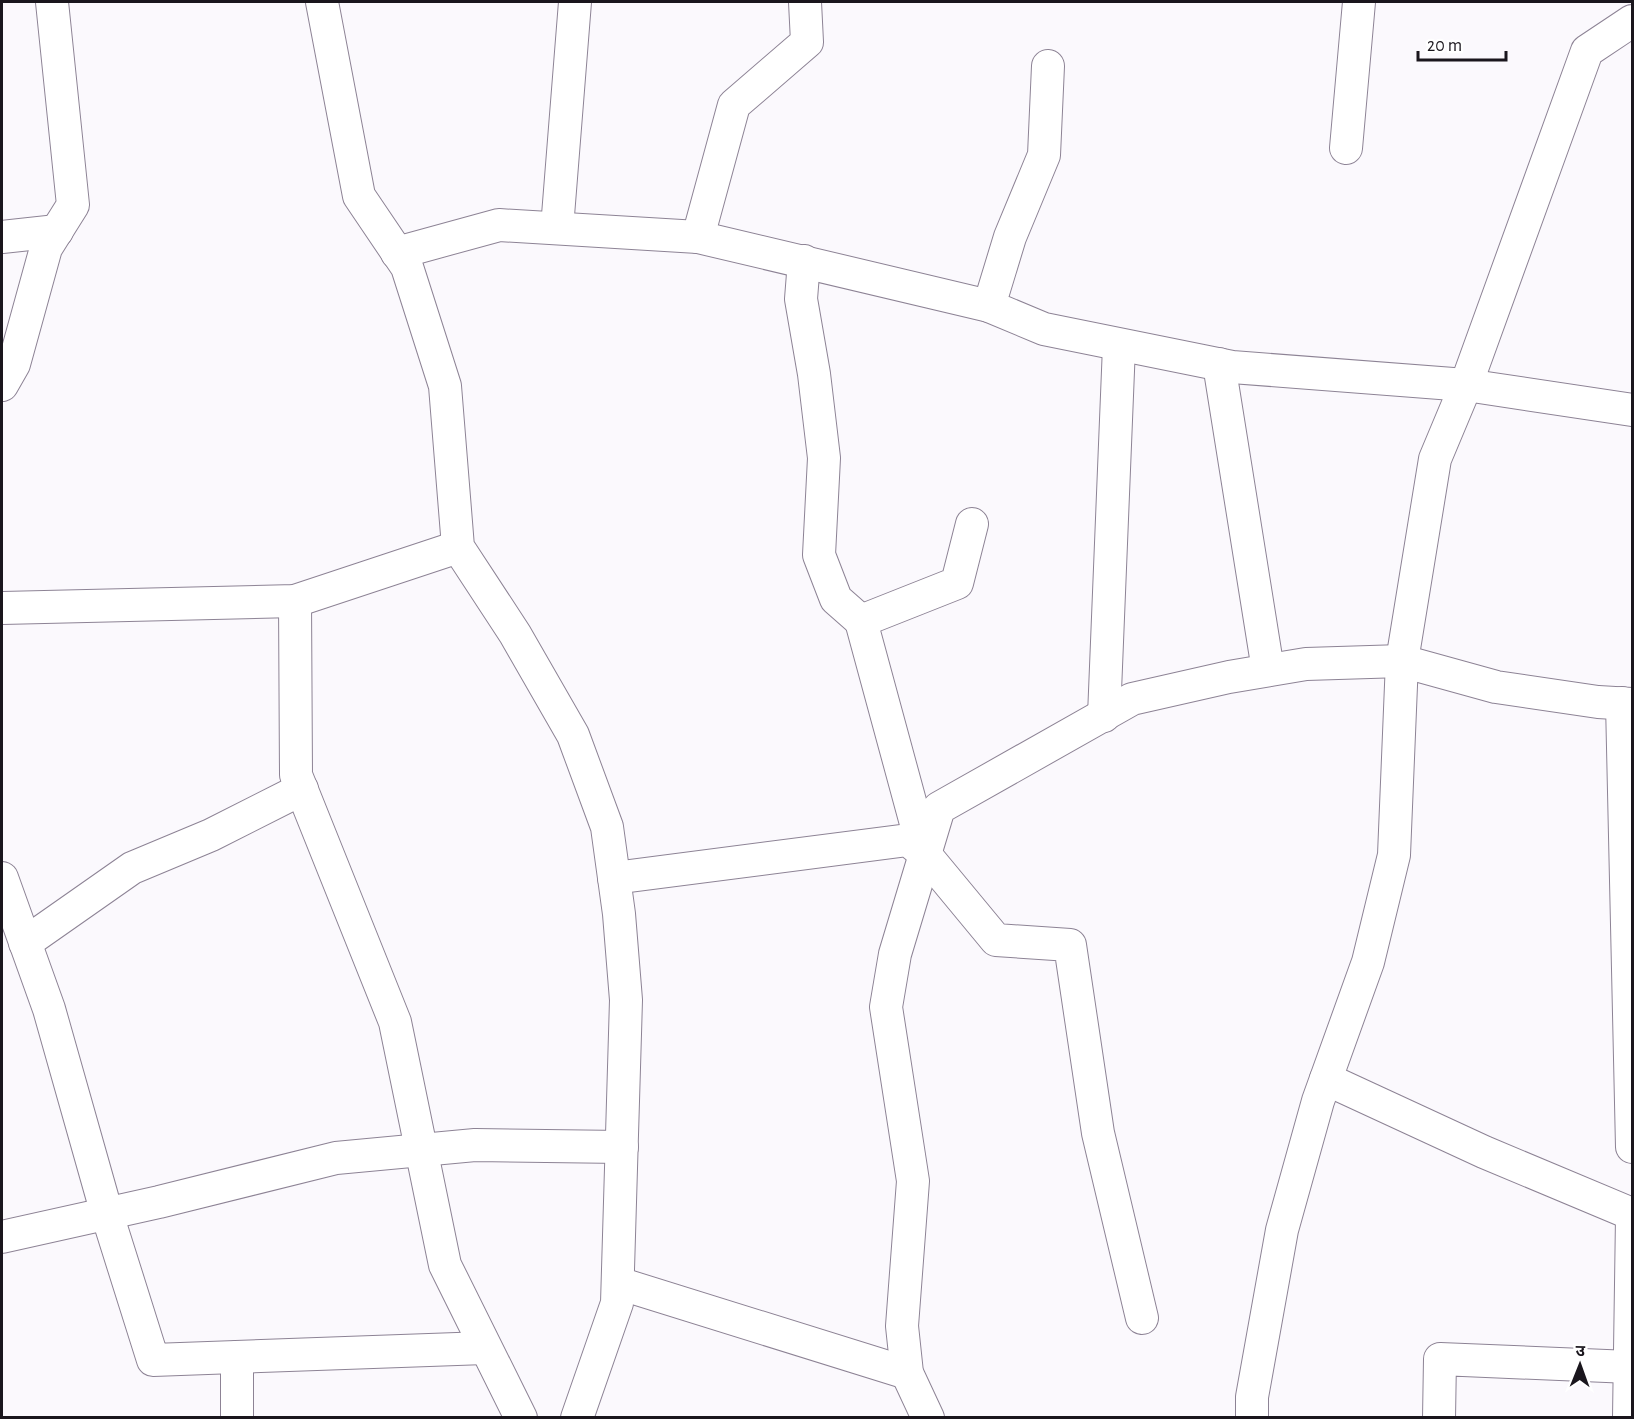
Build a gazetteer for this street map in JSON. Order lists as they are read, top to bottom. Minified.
{"scale_bar":"20 m","north":"top"}
